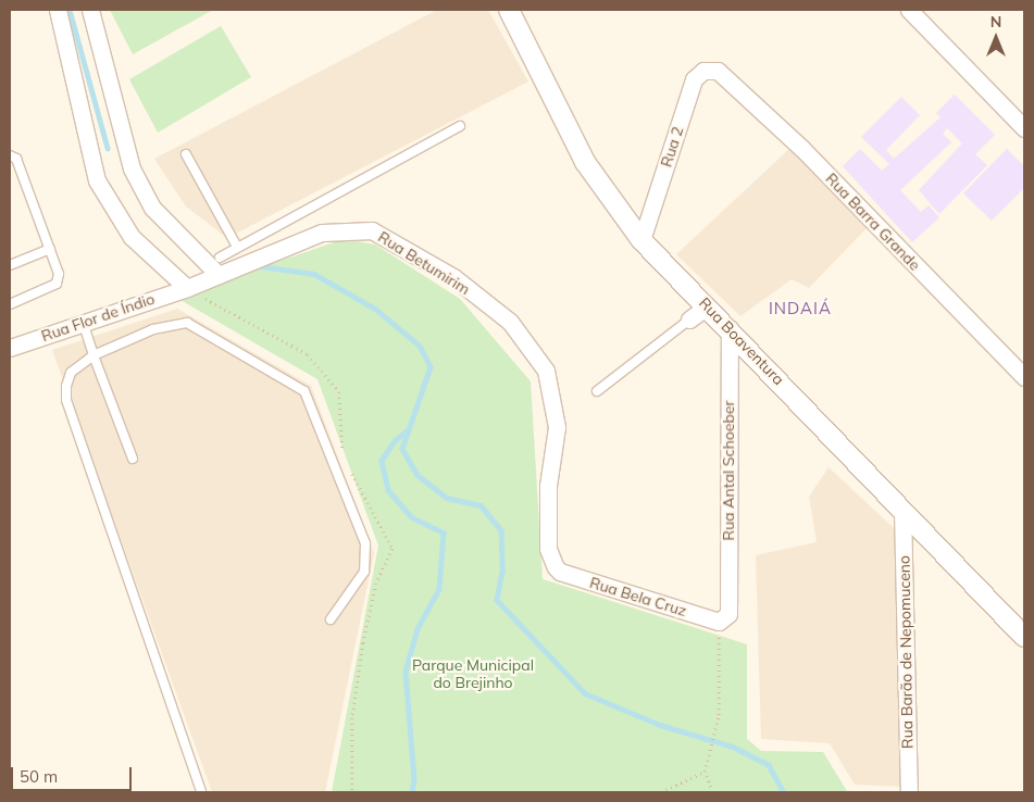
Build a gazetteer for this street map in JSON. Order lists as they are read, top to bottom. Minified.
{"streets":{"street":["Rua 2","Rua Barra Grande","Rua Betumirim","Rua Flor de Índio","Rua Boaventura","Rua Antal Schoeber","Rua Bela Cruz","Rua Barão de Nepomuceno"]},"crossings":[["Rua 2","Rua Barra Grande"],["Rua 2","Rua Boaventura"],["Rua Betumirim","Rua Flor de Índio"],["Rua Betumirim","Rua Bela Cruz"],["Rua Boaventura","Rua Antal Schoeber"],["Rua Boaventura","Rua Barão de Nepomuceno"],["Rua Antal Schoeber","Rua Bela Cruz"]],"districts":["INDAIÁ"],"parks":["Parque Municipal do Brejinho"],"scale_bar":"50 m","north":"top"}
